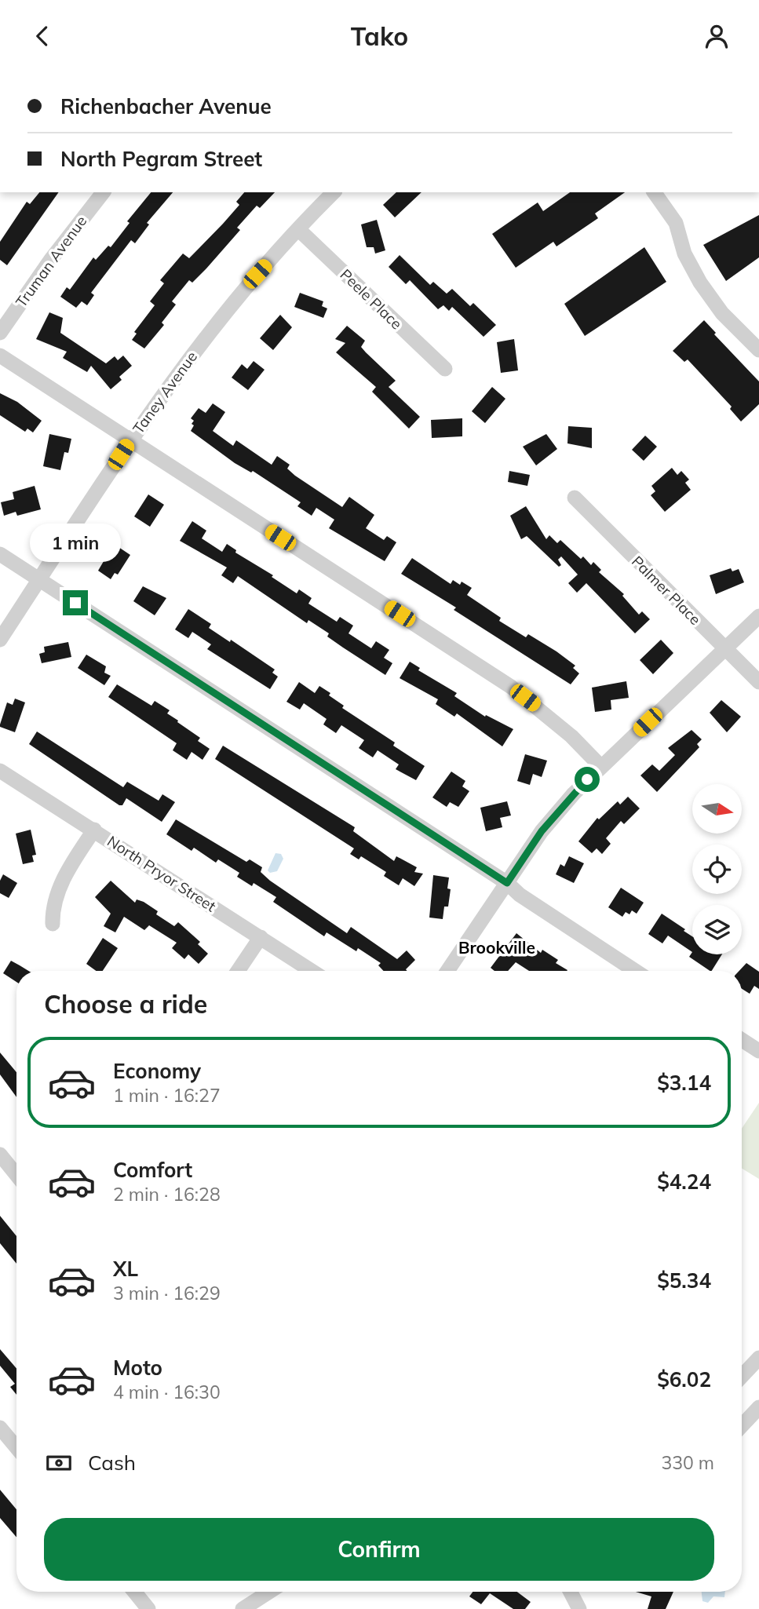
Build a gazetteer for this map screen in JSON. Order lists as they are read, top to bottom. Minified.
{"streets":{"street":["Truman Avenue","Peele Place","Taney Avenue","Palmer Place","North Pryor Street"]},"crossings":[["Peele Place","Taney Avenue"]],"districts":["Brookville"],"north":"right","page":{"header":"Tako","banner":["Richenbacher Avenue","North Pegram Street"],"bubble":"1 min","heading":"Choose a ride","list":[{"name":"Economy","note":"1 min · 16:27","value":"$3.14"},{"name":"Comfort","note":"2 min · 16:28","value":"$4.24"},{"name":"XL","note":"3 min · 16:29","value":"$5.34"},{"name":"Moto","note":"4 min · 16:30","value":"$6.02"}],"pay":["Cash","330 m"],"buttons":"Confirm"}}
